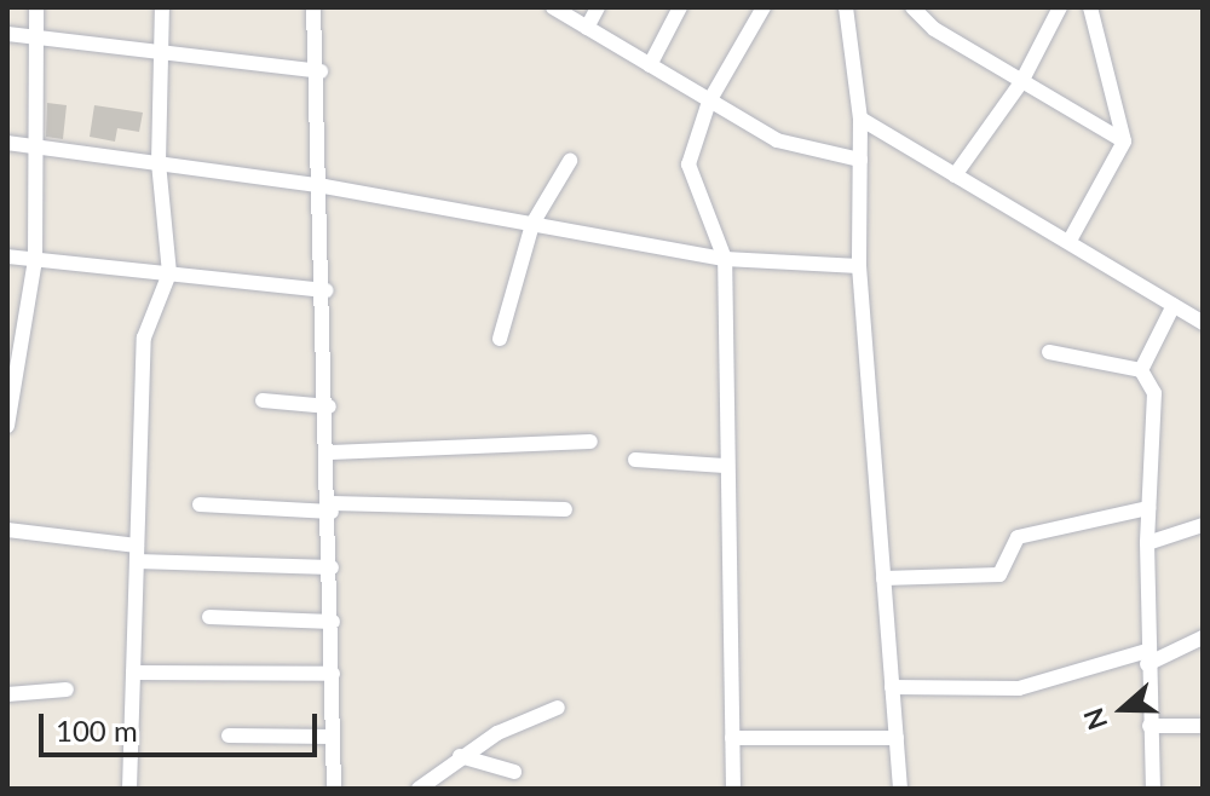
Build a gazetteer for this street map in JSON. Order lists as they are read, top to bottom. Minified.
{"scale_bar":"100 m","north":"left"}
